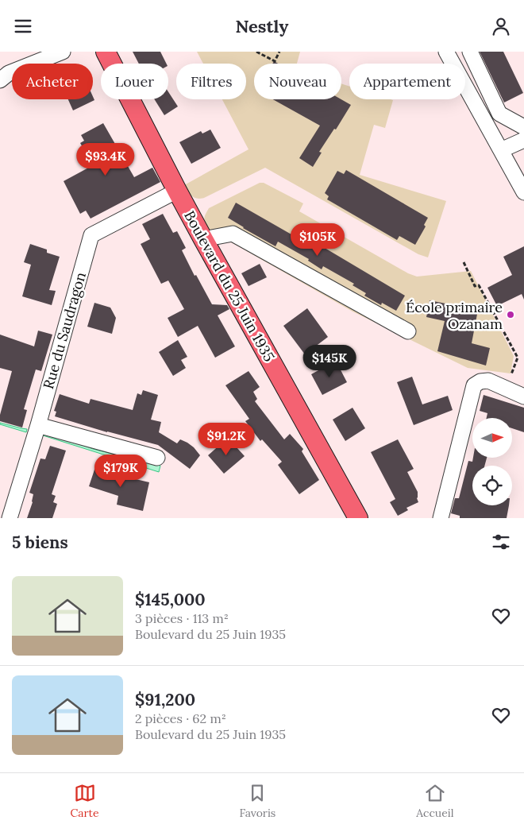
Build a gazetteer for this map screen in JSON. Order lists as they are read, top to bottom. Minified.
{"streets":{"main road":["Boulevard du 25 Juin 1935"],"street":["Rue du Saudragon"]},"crossings":[["Boulevard du 25 Juin 1935","Rue du Saudragon"]],"places":["École primaire Ozanam"],"north":"right","page":{"header":"Nestly","chip":["Acheter","Louer","Filtres","Nouveau","Appartement"],"price":["$93.4K","$105K","$145K","$91.2K","$179K"],"heading":"5 biens","list":[{"name":"$145,000","note":"3 pièces · 113 m² · Boulevard du 25 Juin 1935"},{"name":"$91,200","note":"2 pièces · 62 m² · Boulevard du 25 Juin 1935"}],"tabs":["Carte","Favoris","Accueil"]}}
